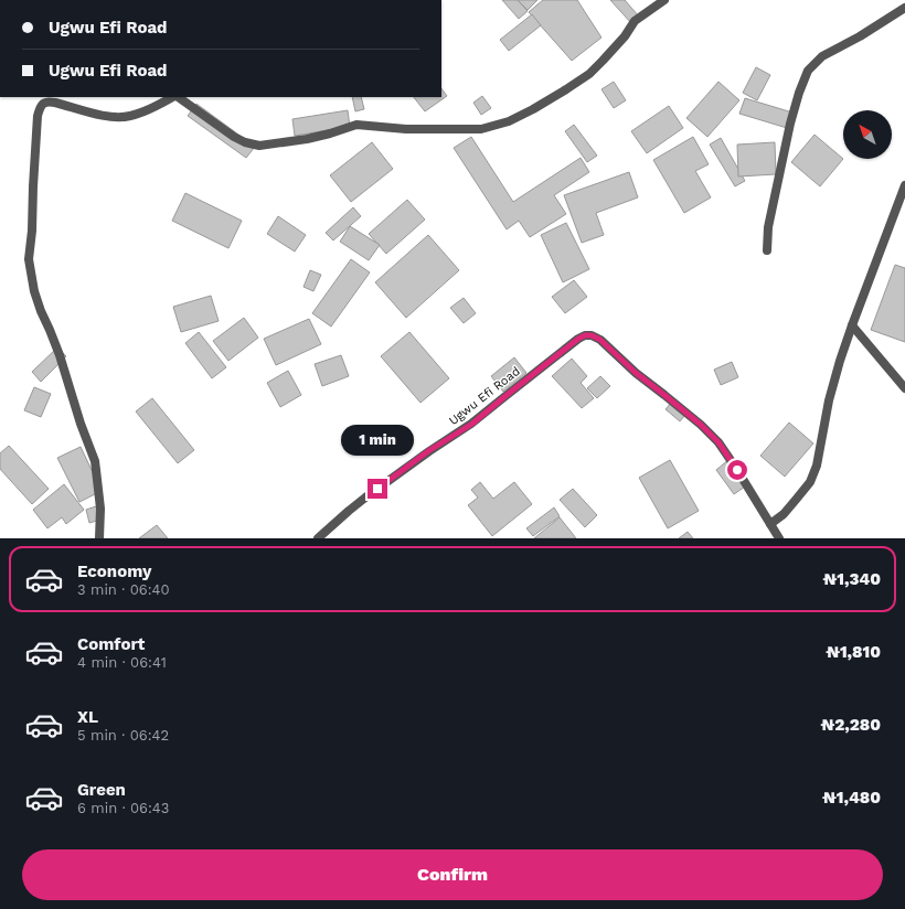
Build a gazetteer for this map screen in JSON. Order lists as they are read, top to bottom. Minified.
{"streets":{"street":["Ugwu Efi Road"]},"north":"top left","page":{"banner":["Ugwu Efi Road","Ugwu Efi Road"],"bubble":"1 min","list":[{"name":"Economy","note":"3 min · 06:40","value":"₦1,340"},{"name":"Comfort","note":"4 min · 06:41","value":"₦1,810"},{"name":"XL","note":"5 min · 06:42","value":"₦2,280"},{"name":"Green","note":"6 min · 06:43","value":"₦1,480"}],"buttons":"Confirm"}}
